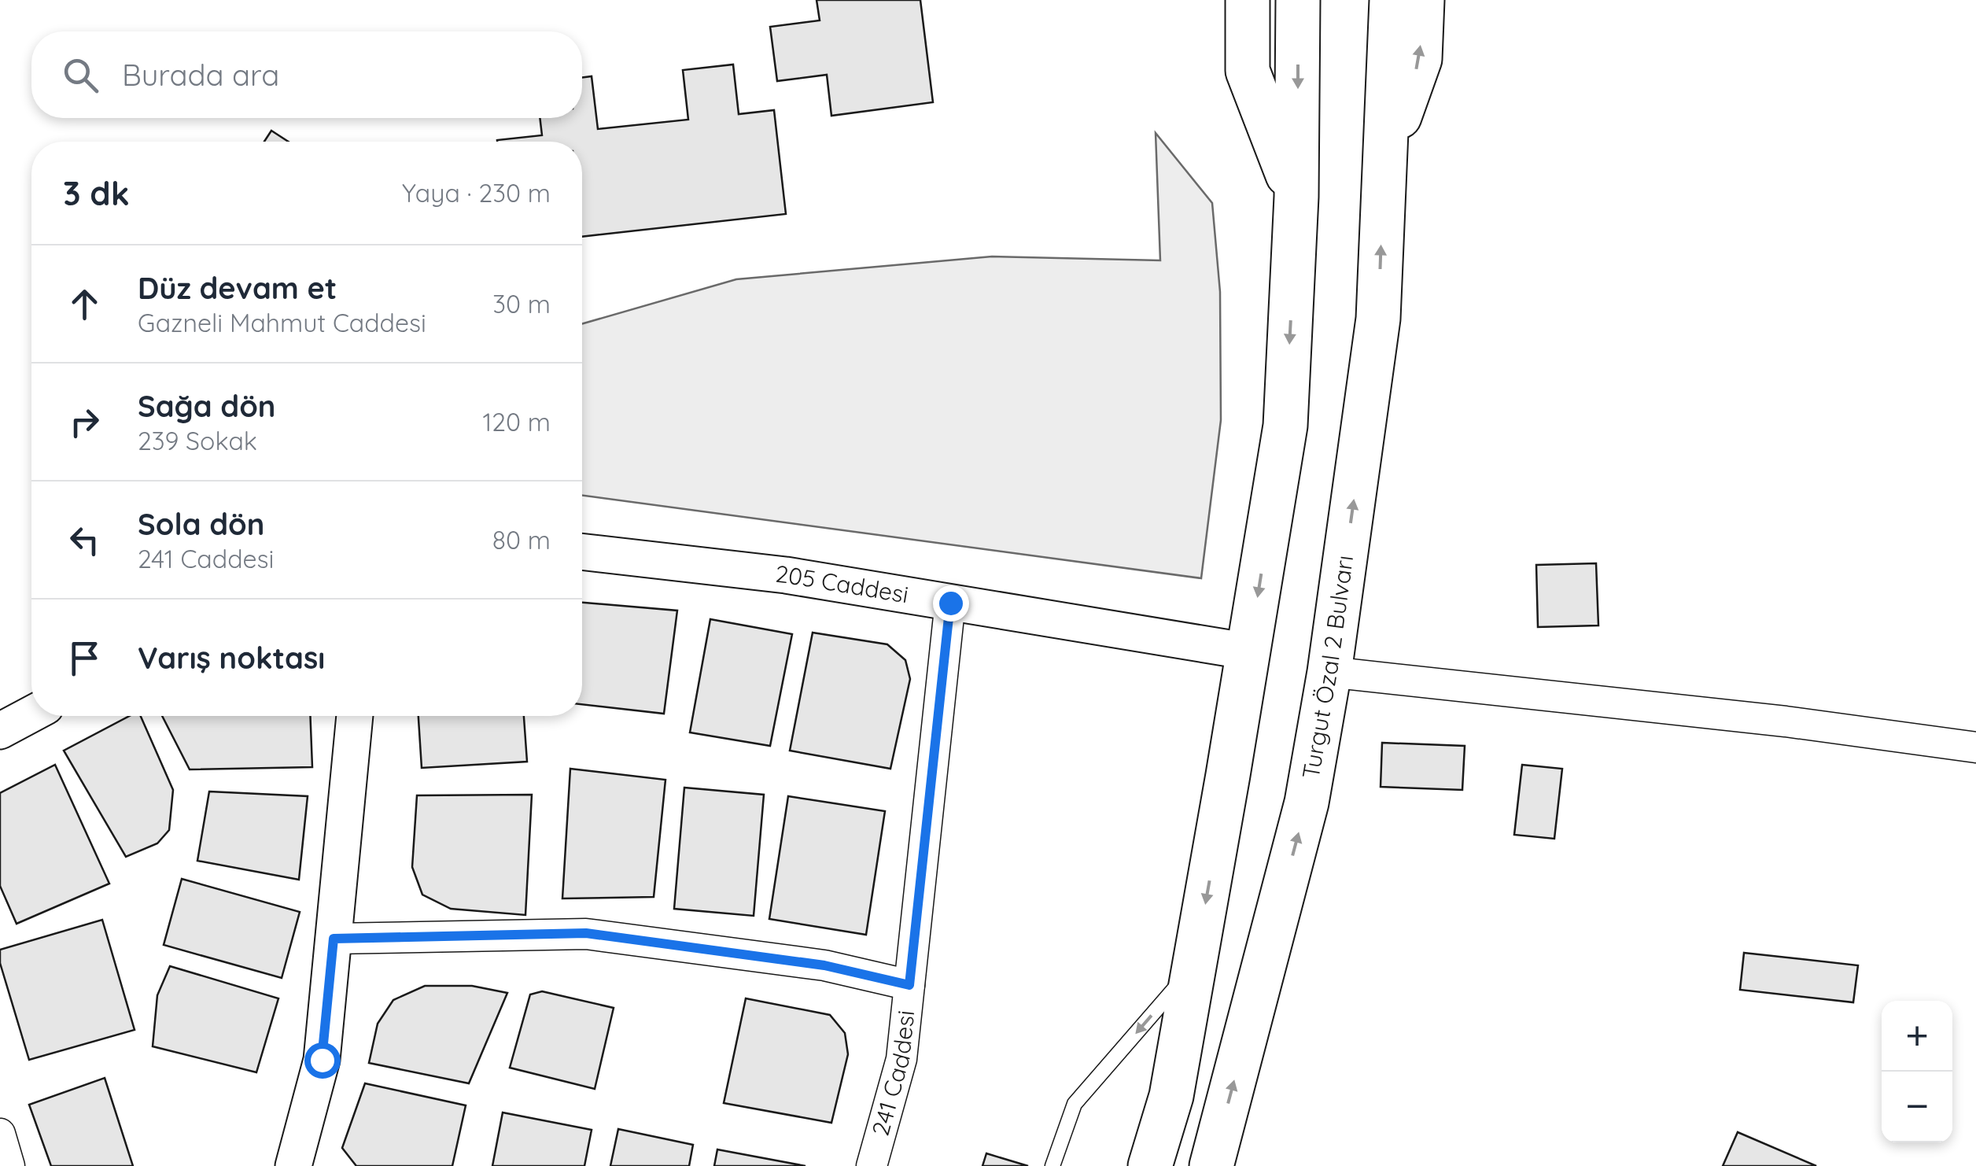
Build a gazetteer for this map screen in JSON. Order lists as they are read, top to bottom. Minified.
{"streets":{"highway":["Turgut Özal 2 Bulvarı"],"street":["205 Caddesi","241 Caddesi"]},"crossings":[["205 Caddesi","241 Caddesi"]],"page":{"search":"Burada ara","heading":["3 dk","Yaya · 230 m"],"list":[["Düz devam et","Gazneli Mahmut Caddesi","30 m"],["Sağa dön","239 Sokak","120 m"],["Sola dön","241 Caddesi","80 m"],"Varış noktası"],"map_buttons":["+","−"]}}
